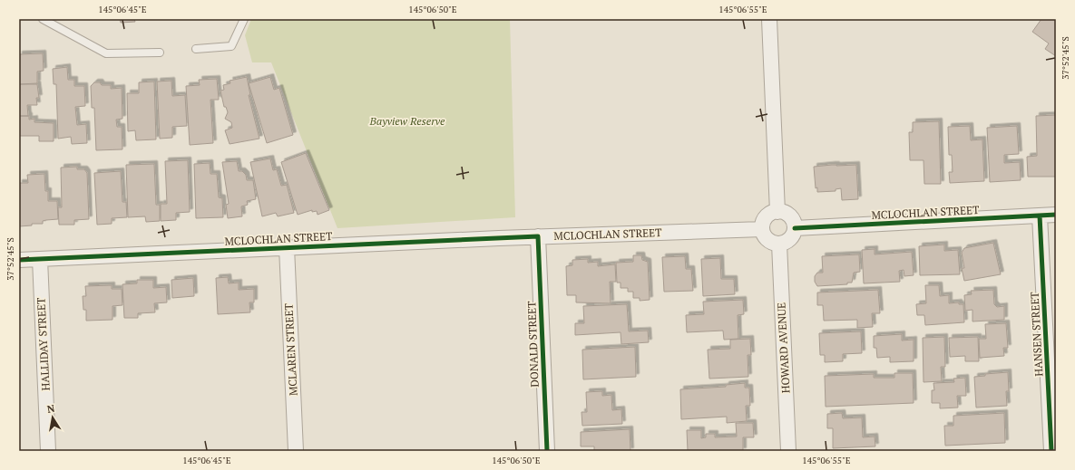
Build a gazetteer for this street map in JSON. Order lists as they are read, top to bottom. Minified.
{"streets":{"street":["MCLOCHLAN STREET","HANSEN STREET","HALLIDAY STREET","DONALD STREET","HOWARD AVENUE","MCLAREN STREET"]},"crossings":[["MCLOCHLAN STREET","HANSEN STREET"],["MCLOCHLAN STREET","HALLIDAY STREET"],["MCLOCHLAN STREET","DONALD STREET"],["MCLOCHLAN STREET","HOWARD AVENUE"],["MCLOCHLAN STREET","MCLAREN STREET"]],"parks":["Bayview Reserve"],"north":"top","coordinates":["145°06'45\"E","145°06'50\"E","145°06'55\"E","37°52'45\"S"]}
